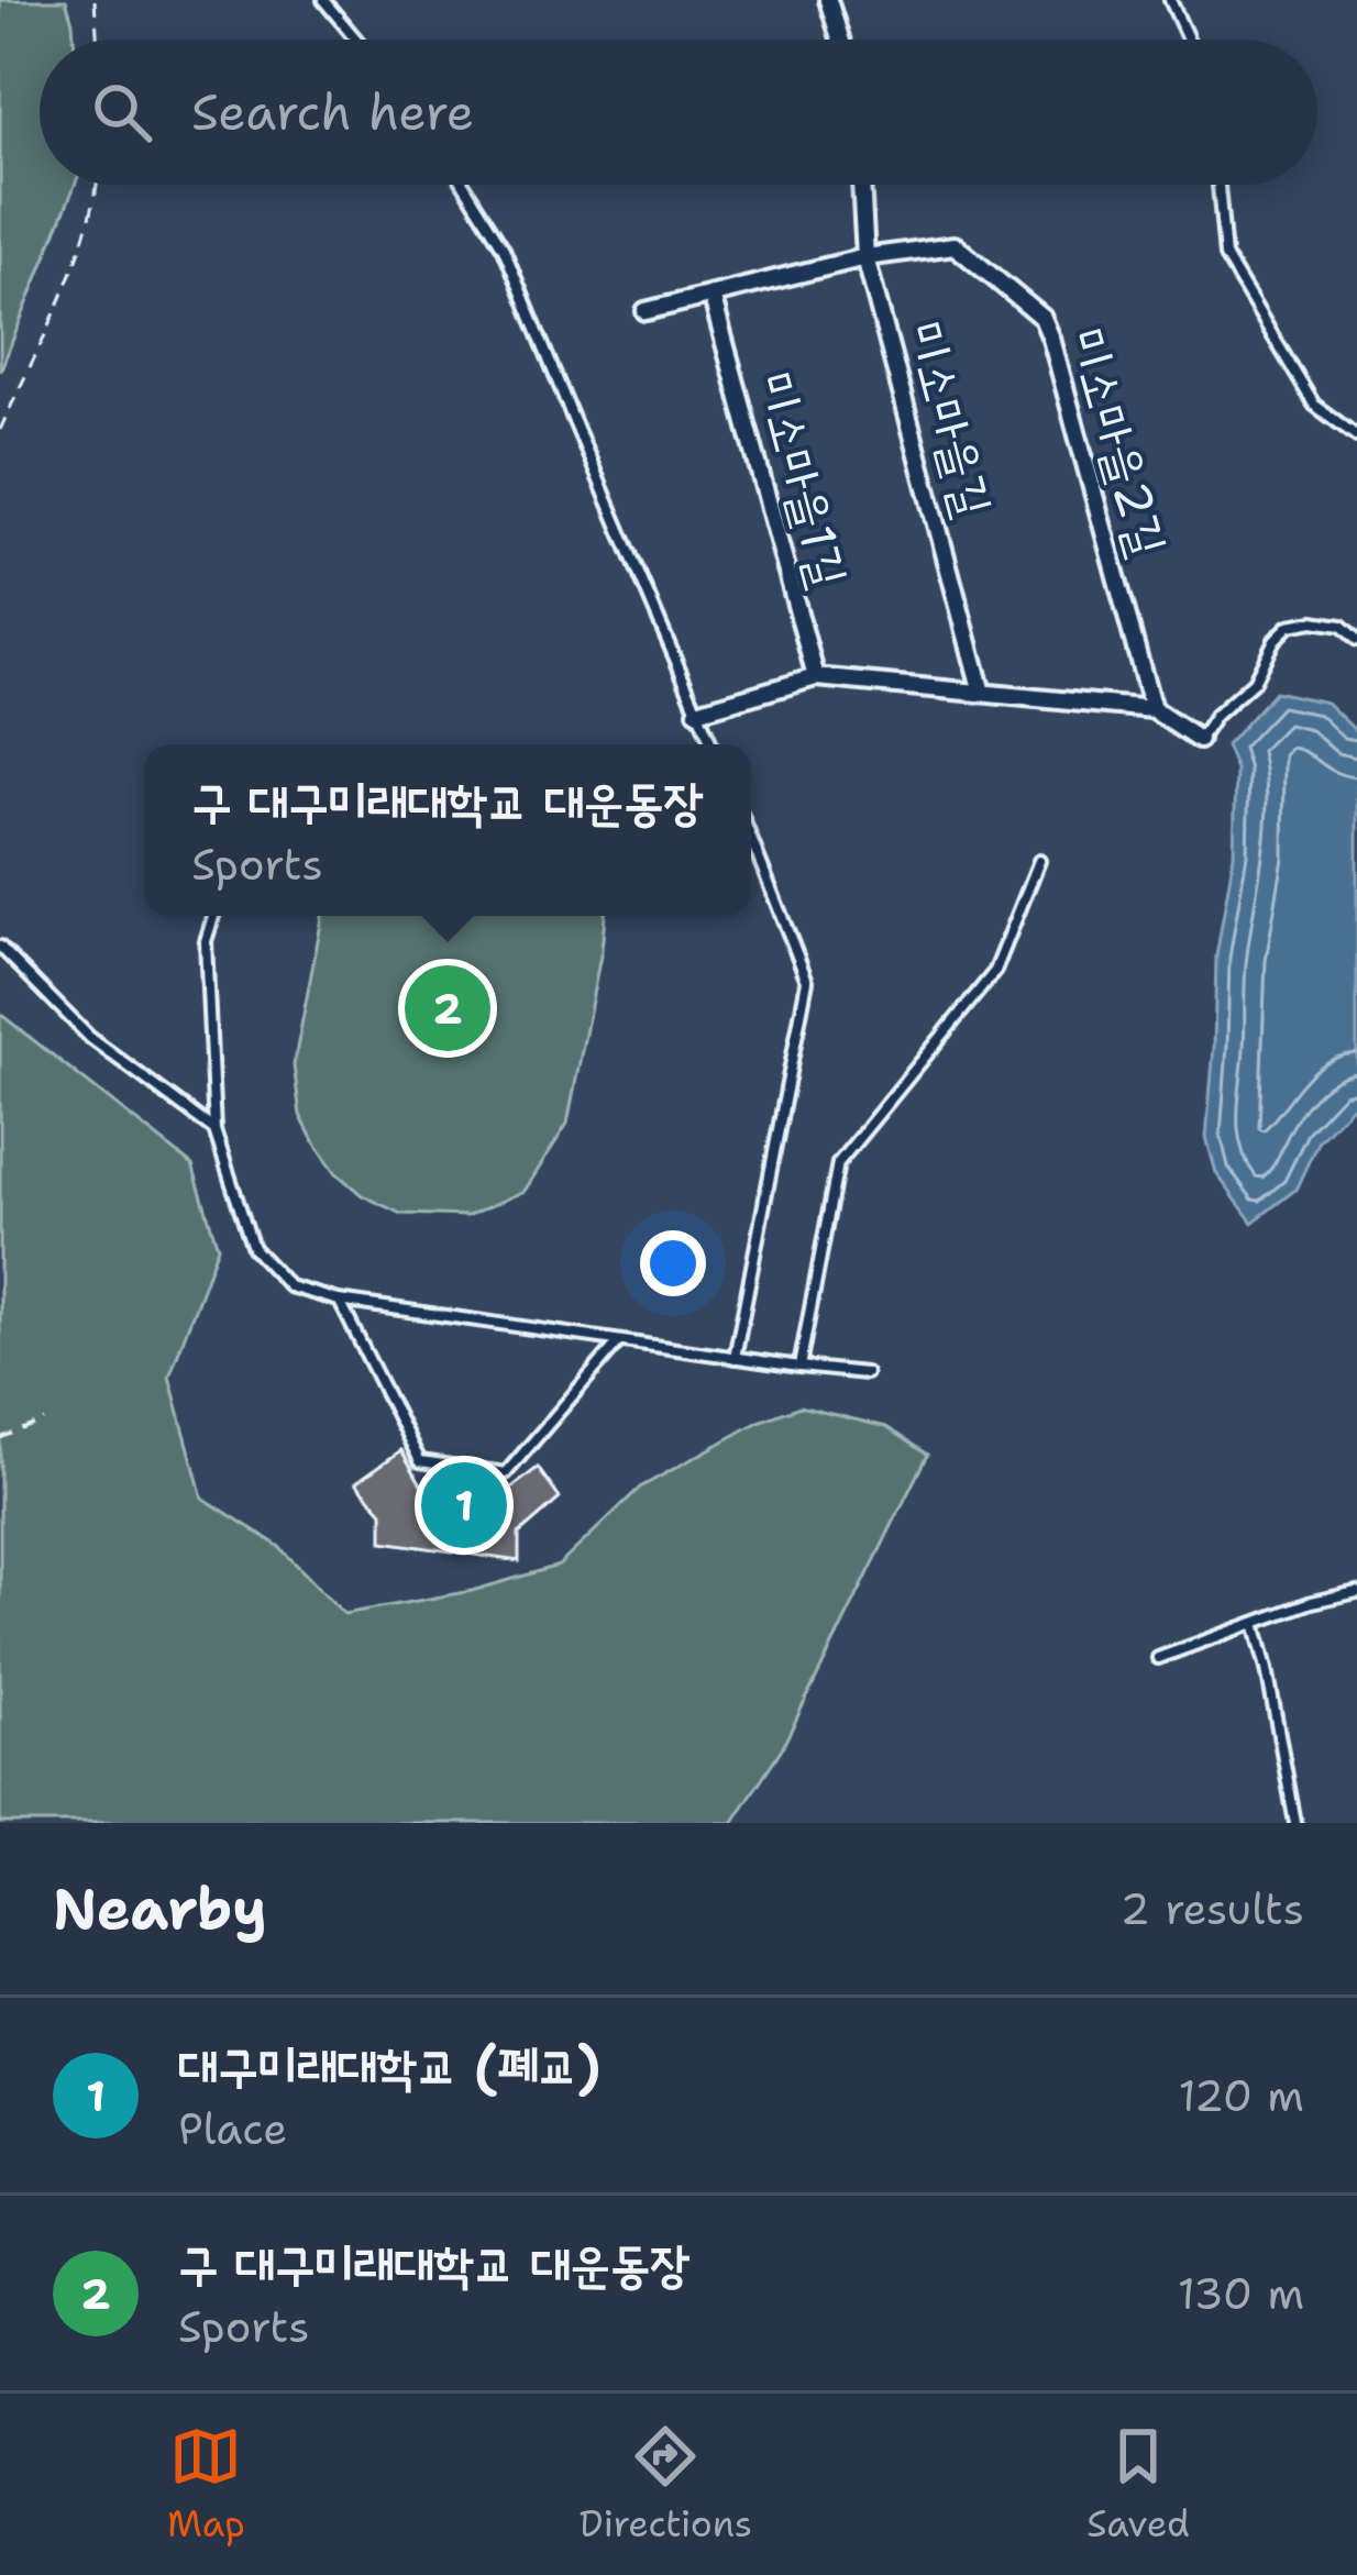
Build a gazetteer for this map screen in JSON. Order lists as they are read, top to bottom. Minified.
{"streets":{"street":["미소마을길","미소마을2길","미소마을1길"]},"crossings":[["미소마을길","미소마을2길"]],"page":{"search":"Search here","popup":["구 대구미래대학교 대운동장","Sports"],"pins":["2","1"],"heading":["Nearby","2 results"],"list":[{"mark":"1","name":"대구미래대학교 (폐교)","note":"Place","value":"120 m"},{"mark":"2","name":"구 대구미래대학교 대운동장","note":"Sports","value":"130 m"}],"nav":["Map","Directions","Saved"]}}
